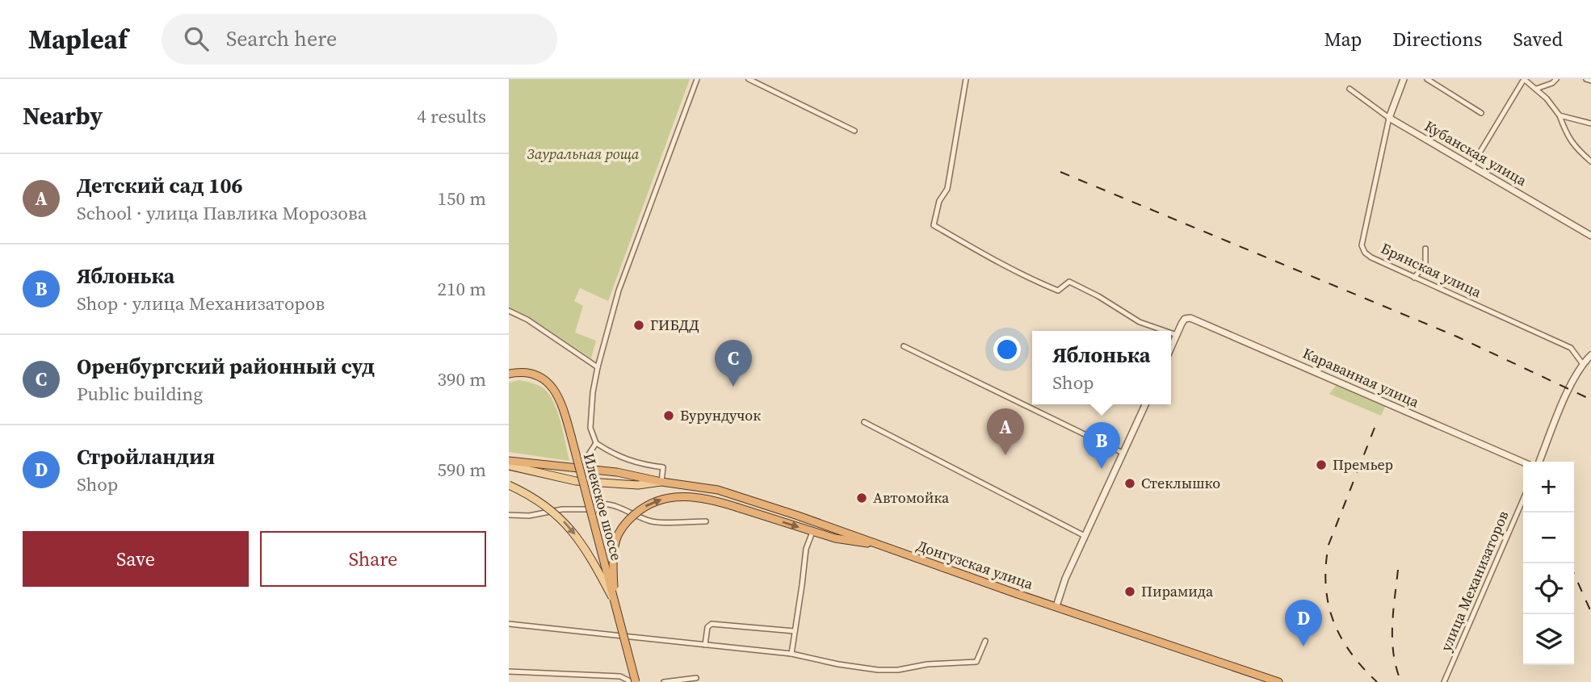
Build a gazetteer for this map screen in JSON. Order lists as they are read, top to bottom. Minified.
{"streets":{"highway":["Илекское шоссе","Донгузская улица"],"street":["Кубанская улица","Брянская улица","Караванная улица","улица Механизаторов"]},"crossings":[["Кубанская улица","Брянская улица"]],"parks":["Зауральная роща"],"places":["ГИБДД","Бурундучок","Премьер","Стеклышко","Автомойка","Пирамида"],"page":{"header":"Mapleaf","search":"Search here","nav":["Map","Directions","Saved"],"heading":["Nearby","4 results"],"list":[{"mark":"A","name":"Детский сад 106","note":"School · улица Павлика Морозова","value":"150 m"},{"mark":"B","name":"Яблонька","note":"Shop · улица Механизаторов","value":"210 m"},{"mark":"C","name":"Оренбургский районный суд","note":"Public building","value":"390 m"},{"mark":"D","name":"Стройландия","note":"Shop","value":"590 m"}],"popup":["Яблонька","Shop"],"pins":["C","A","B","D"],"map_buttons":["+","−"],"buttons":["Save","Share"]}}
